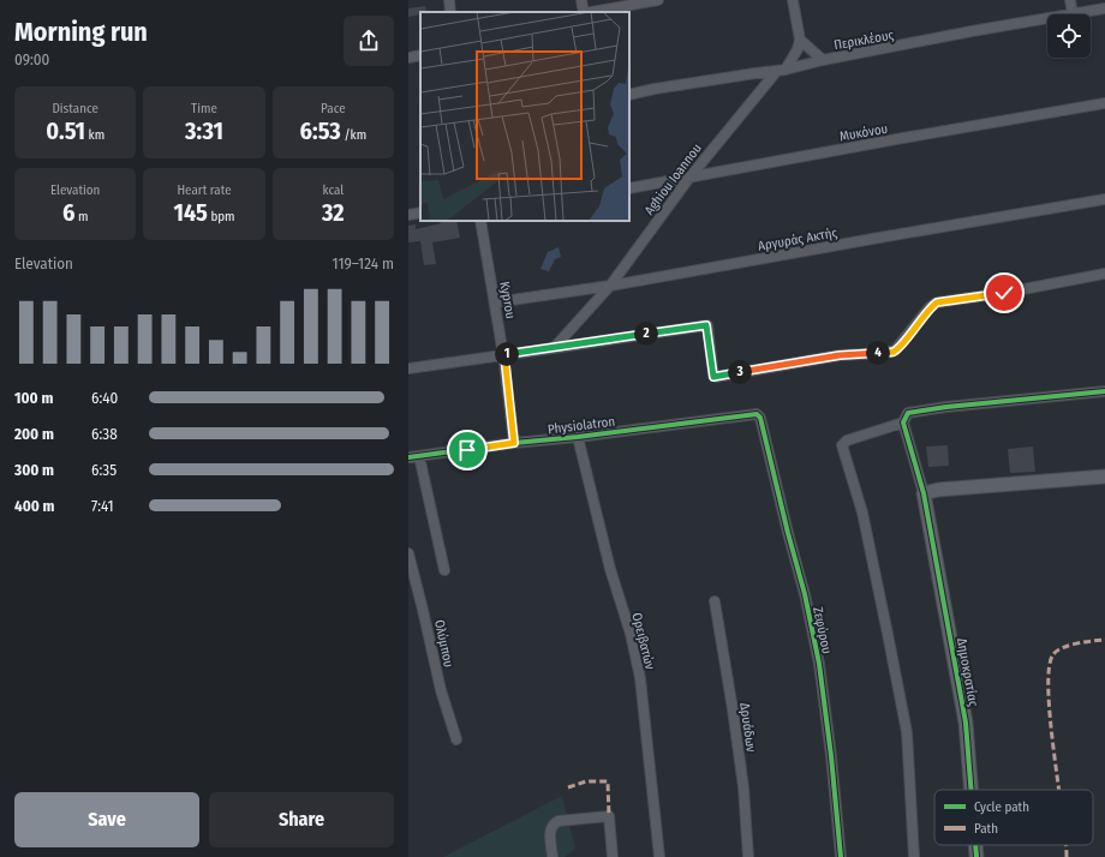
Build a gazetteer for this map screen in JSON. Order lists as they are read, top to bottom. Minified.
{"streets":{"street":["Περικλέους","Μυκόνου","Aghiou Ioannou","Αργυράς Ακτής","Kyprou","Physiolatron","Ζεφύρου","Ορειβατών","Ολύμπου","Δημοκρατίας","Δρυάδων"]},"crossings":[["Περικλέους","Aghiou Ioannou"],["Μυκόνου","Aghiou Ioannou"],["Aghiou Ioannou","Αργυράς Ακτής"],["Αργυράς Ακτής","Kyprou"],["Kyprou","Physiolatron"],["Physiolatron","Ζεφύρου"],["Physiolatron","Ορειβατών"]],"legend":["Cycle path","Path"],"page":{"heading":["Morning run","09:00"],"stats":[["Distance","0.51 km"],["Time","3:31"],["Pace","6:53 /km"],["Elevation","6 m"],["Heart rate","145 bpm"],["kcal","32"]],"chart":["Elevation","119–124 m"],"pins":["2","4","1","3"],"list":[{"name":"100 m","note":"6:40"},{"name":"200 m","note":"6:38"},{"name":"300 m","note":"6:35"},{"name":"400 m","note":"7:41"}],"buttons":["Save","Share"]}}
